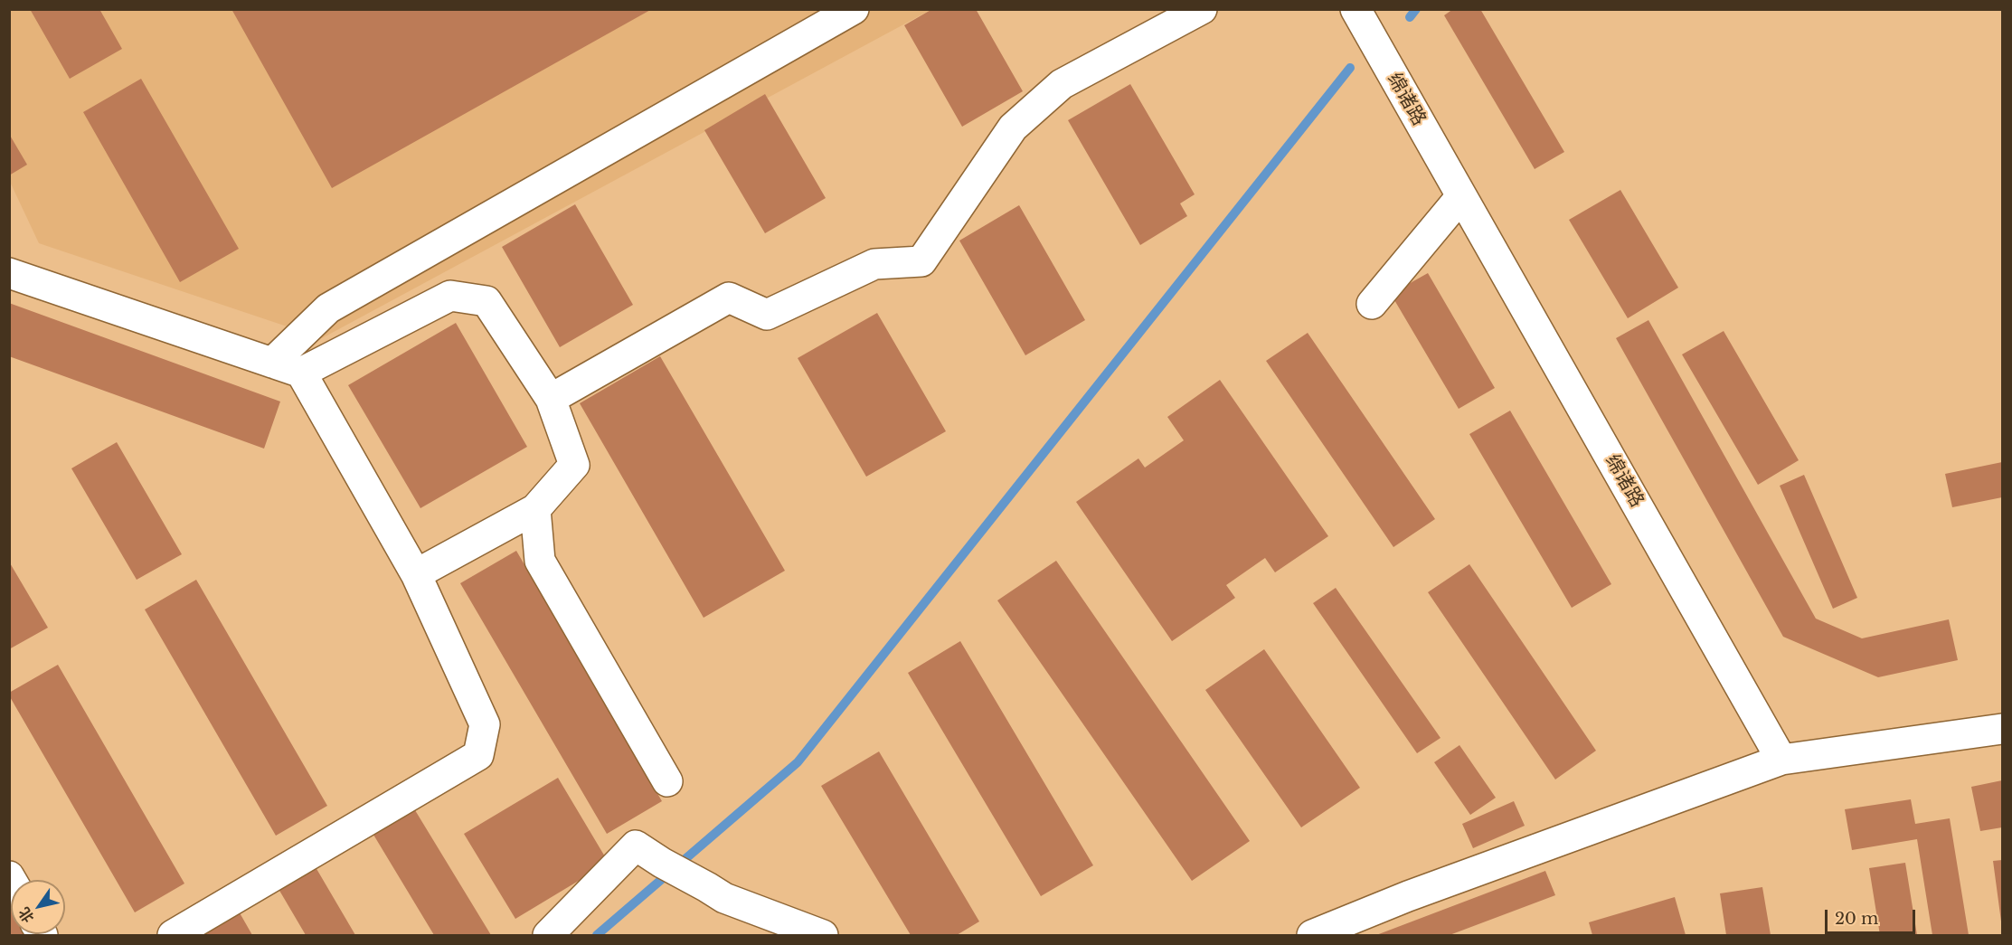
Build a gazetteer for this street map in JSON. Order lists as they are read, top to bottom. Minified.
{"streets":{"street":["绵诸路"]},"scale_bar":"20 m","north":"bottom left"}
